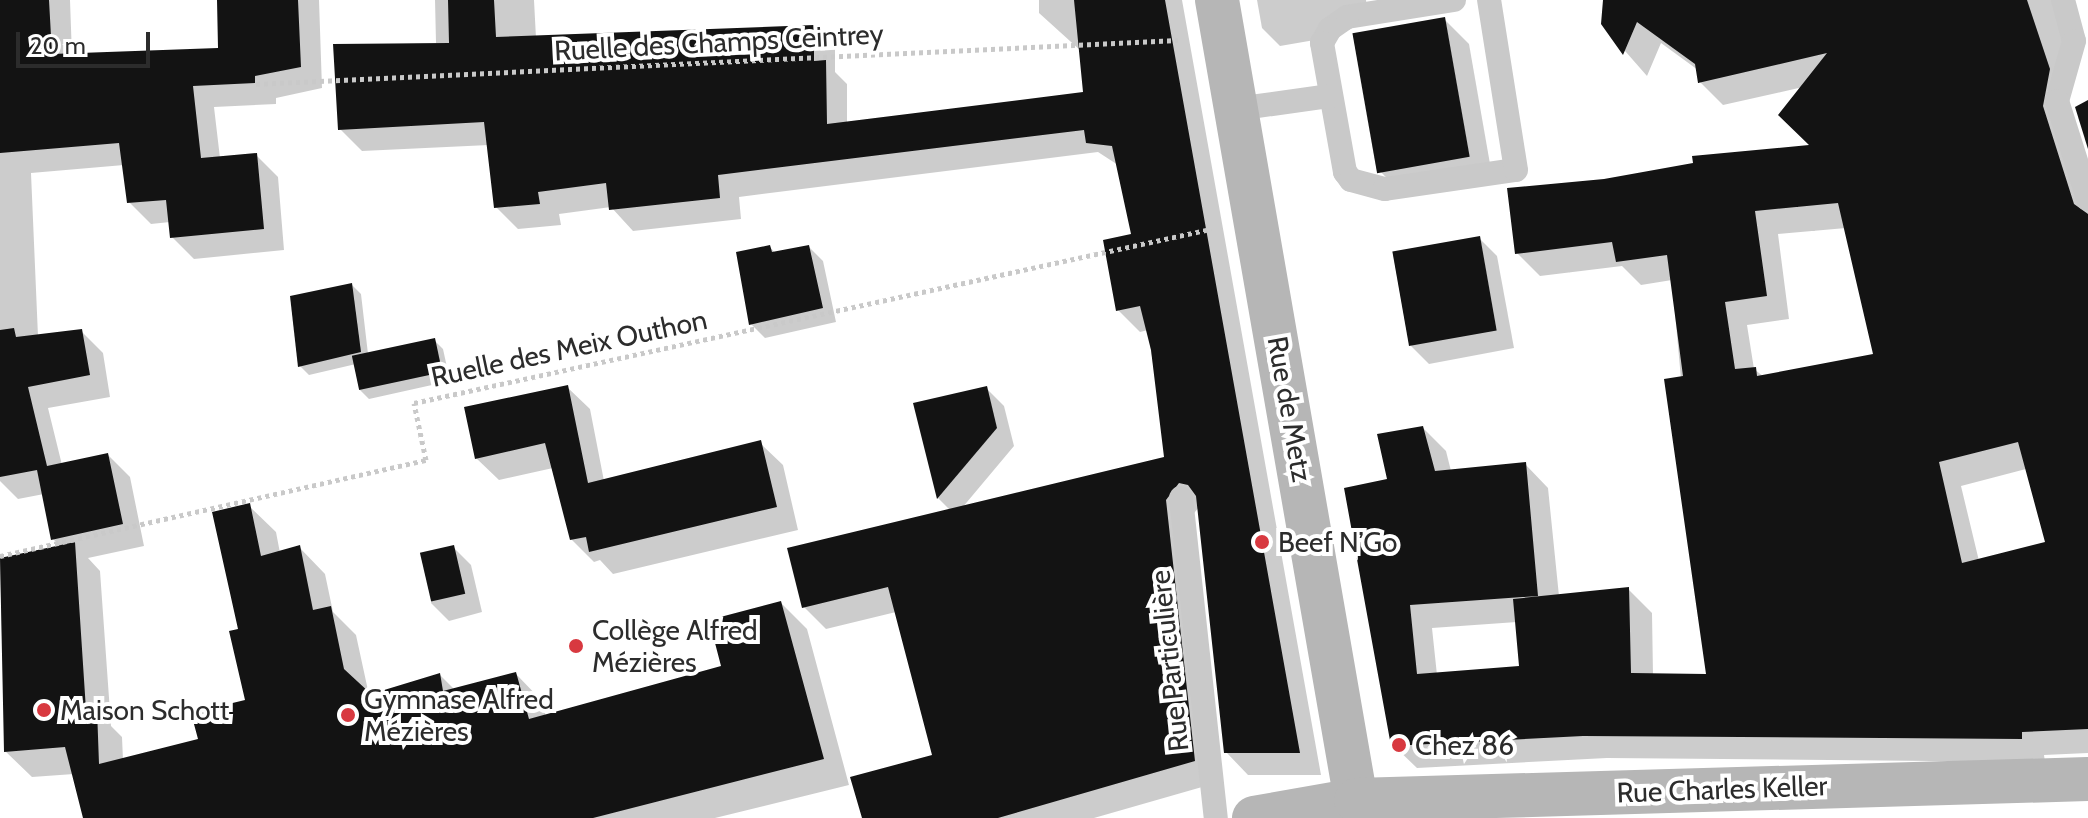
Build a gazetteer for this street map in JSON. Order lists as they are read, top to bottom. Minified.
{"streets":{"main road":["Rue de Metz","Rue Charles Keller"],"lane":["Rue Particulière"],"path":["Ruelle des Champs Ceintrey","Ruelle des Meix Outhon"]},"crossings":[["Rue de Metz","Rue Charles Keller"]],"places":["Beef N’Go","Collège Alfred Mézières","Maison Schott","Gymnase Alfred Mézières","Chez 86"],"scale_bar":"20 m"}
